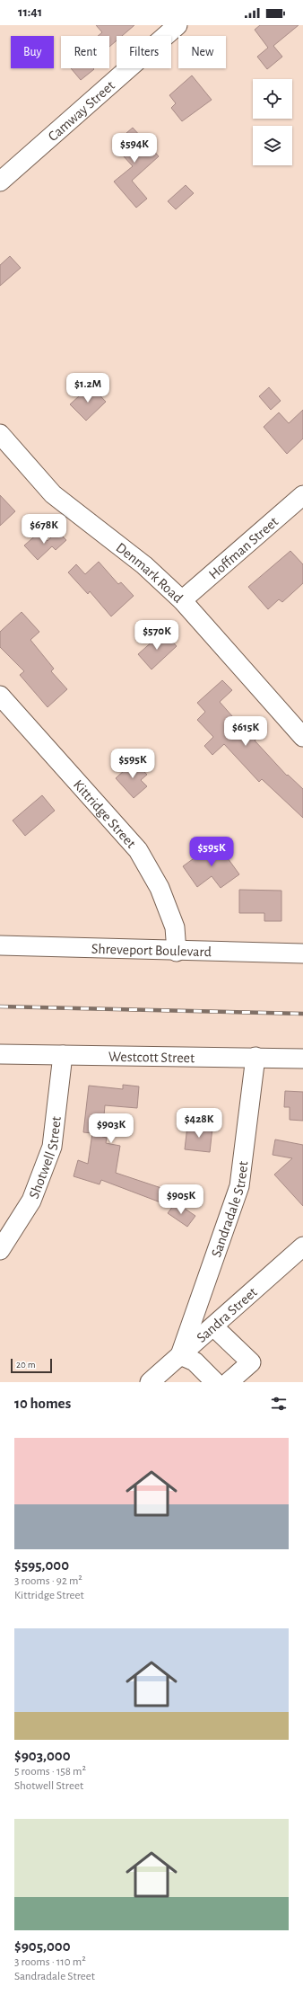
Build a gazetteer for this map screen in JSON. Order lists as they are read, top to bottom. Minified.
{"streets":{"street":["Camway Street","Hoffman Street","Denmark Road","Kittridge Street","Shreveport Boulevard","Westcott Street","Shotwell Street","Sandradale Street","Sandra Street"]},"crossings":[["Hoffman Street","Denmark Road"],["Kittridge Street","Shreveport Boulevard"],["Westcott Street","Shotwell Street"],["Westcott Street","Sandradale Street"],["Sandradale Street","Sandra Street"]],"scale_bar":"20 m","page":{"status":"11:41","chip":["Buy","Rent","Filters","New"],"price":["$594K","$1.2M","$678K","$570K","$615K","$595K","$595K","$428K","$903K","$905K"],"scale":"20 m","heading":"10 homes","list":[{"name":"$595,000","note":"3 rooms · 92 m² · Kittridge Street"},{"name":"$903,000","note":"5 rooms · 158 m² · Shotwell Street"},{"name":"$905,000","note":"3 rooms · 110 m² · Sandradale Street"}]}}
